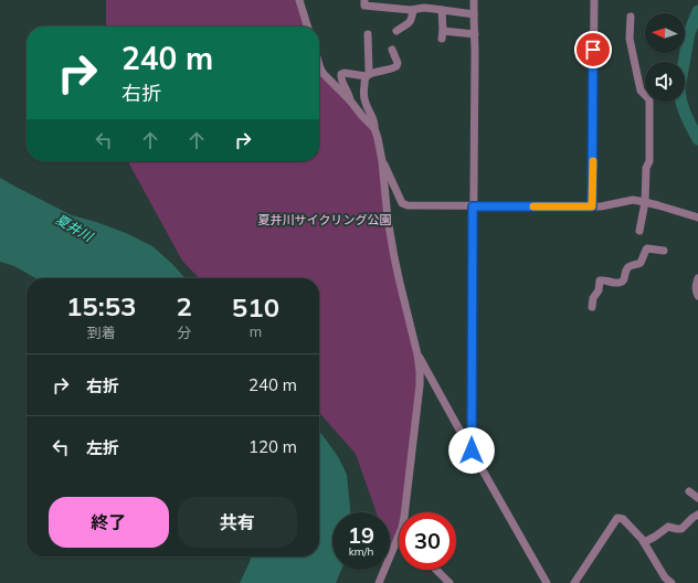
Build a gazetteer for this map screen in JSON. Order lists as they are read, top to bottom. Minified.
{"water":["夏井川"],"parks":["夏井川サイクリング公園"],"north":"left","page":{"turn":["240 m","右折"],"eta":["15:53","到着","2","分","510","m"],"list":[{"name":"右折","value":"240 m"},{"name":"左折","value":"120 m"}],"buttons":["終了","共有"],"speed":"19 km/h","limit":"30"}}
